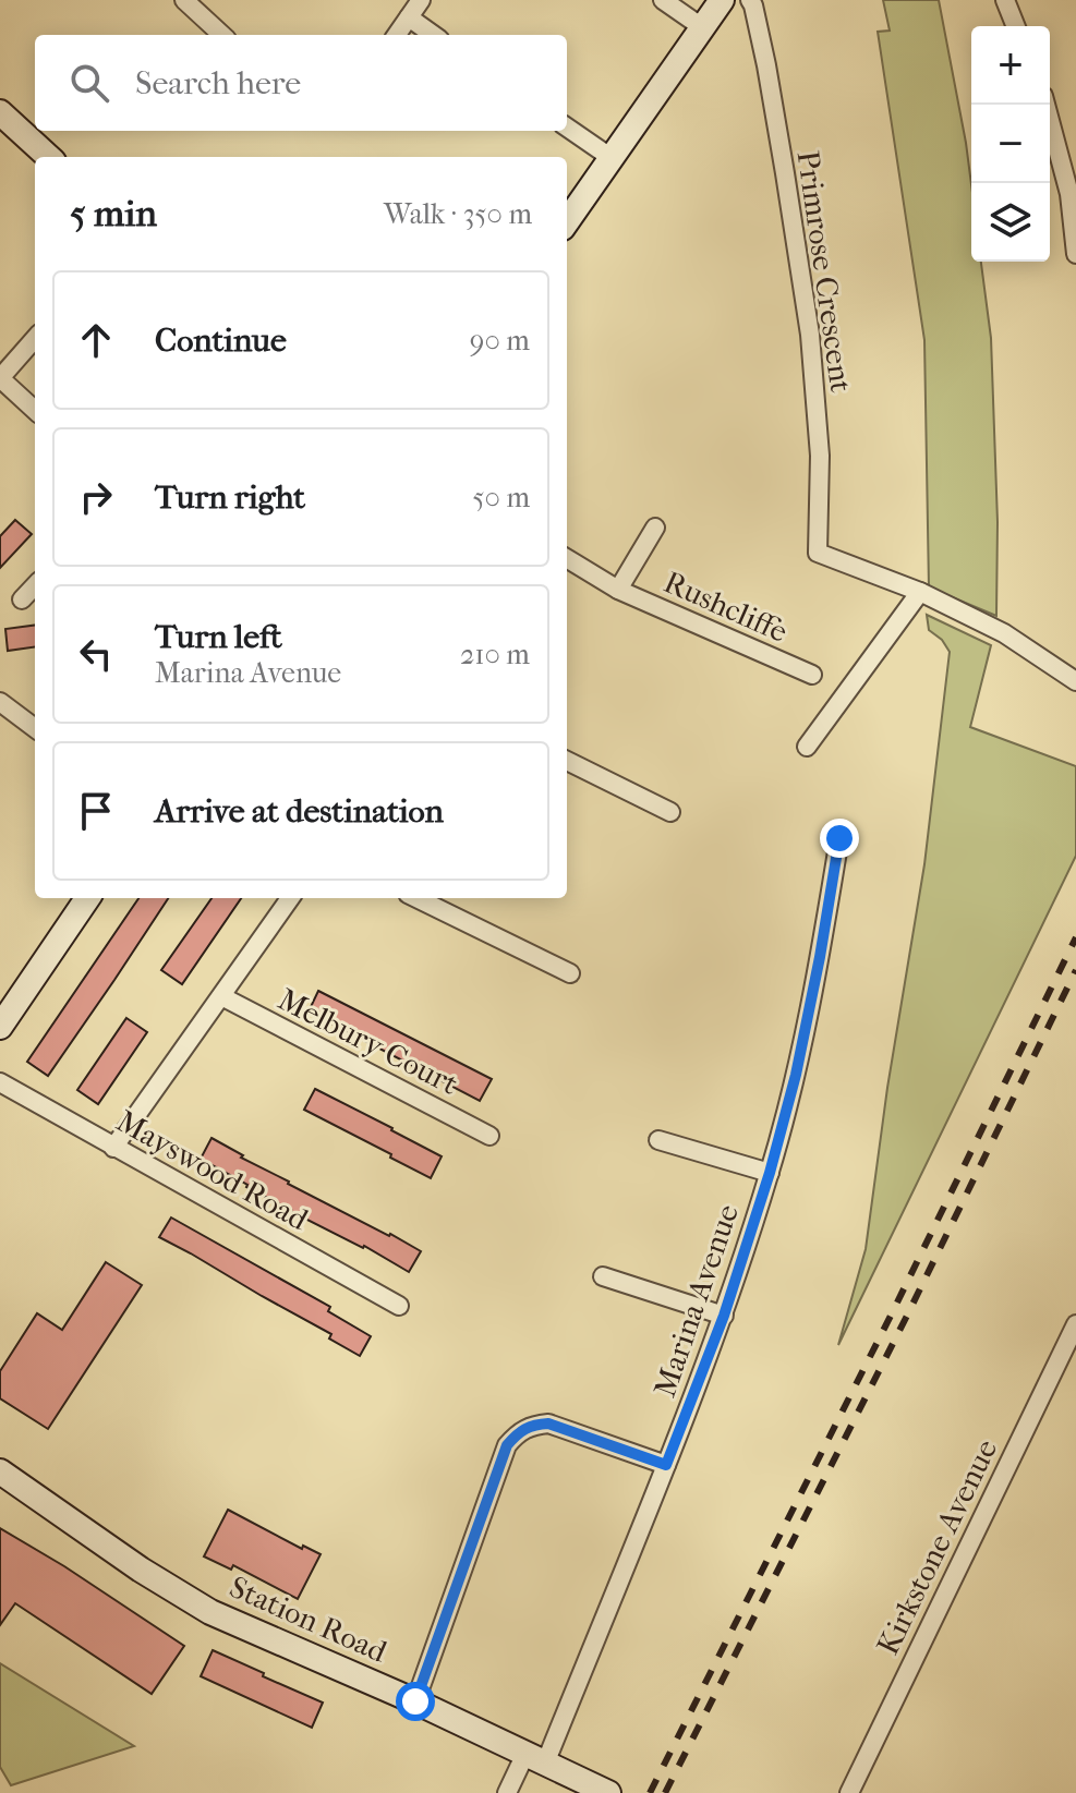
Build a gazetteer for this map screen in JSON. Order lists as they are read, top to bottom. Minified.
{"streets":{"main road":["Station Road"],"street":["Primrose Crescent","Rushcliffe","Melbury Court","Mayswood Road","Marina Avenue","Kirkstone Avenue"]},"crossings":[["Marina Avenue","Station Road"]],"page":{"map_buttons":["+","−"],"search":"Search here","heading":["5 min","Walk · 350 m"],"list":[["Continue","90 m"],["Turn right","50 m"],["Turn left","Marina Avenue","210 m"],"Arrive at destination"]}}
